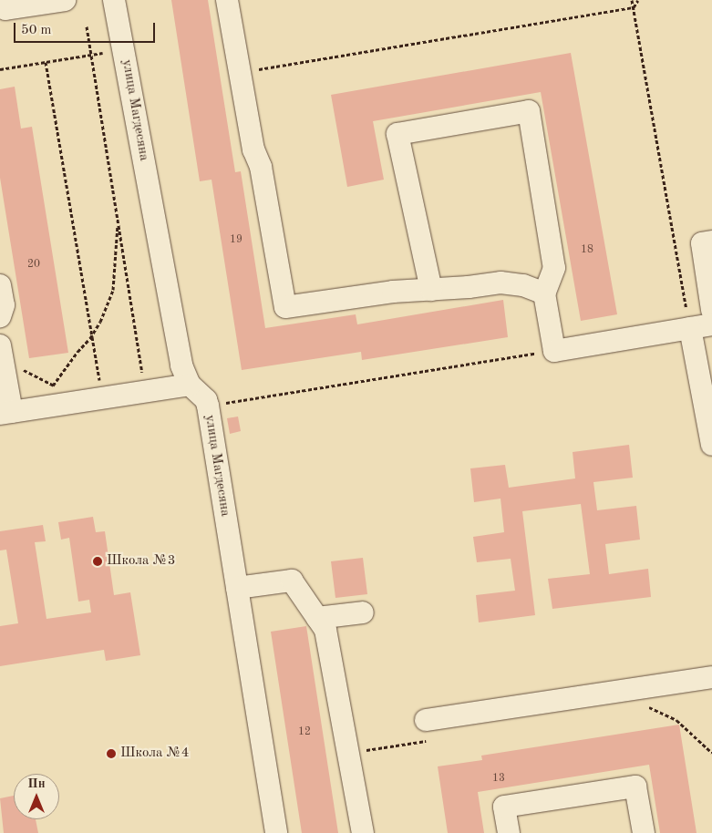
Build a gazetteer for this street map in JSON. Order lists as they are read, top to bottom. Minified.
{"streets":{"street":["улица Магдесяна"]},"places":["Школа №3","Школа №4"],"house_numbers":["19","18","20","12","13"],"scale_bar":"50 m","north":"top"}
